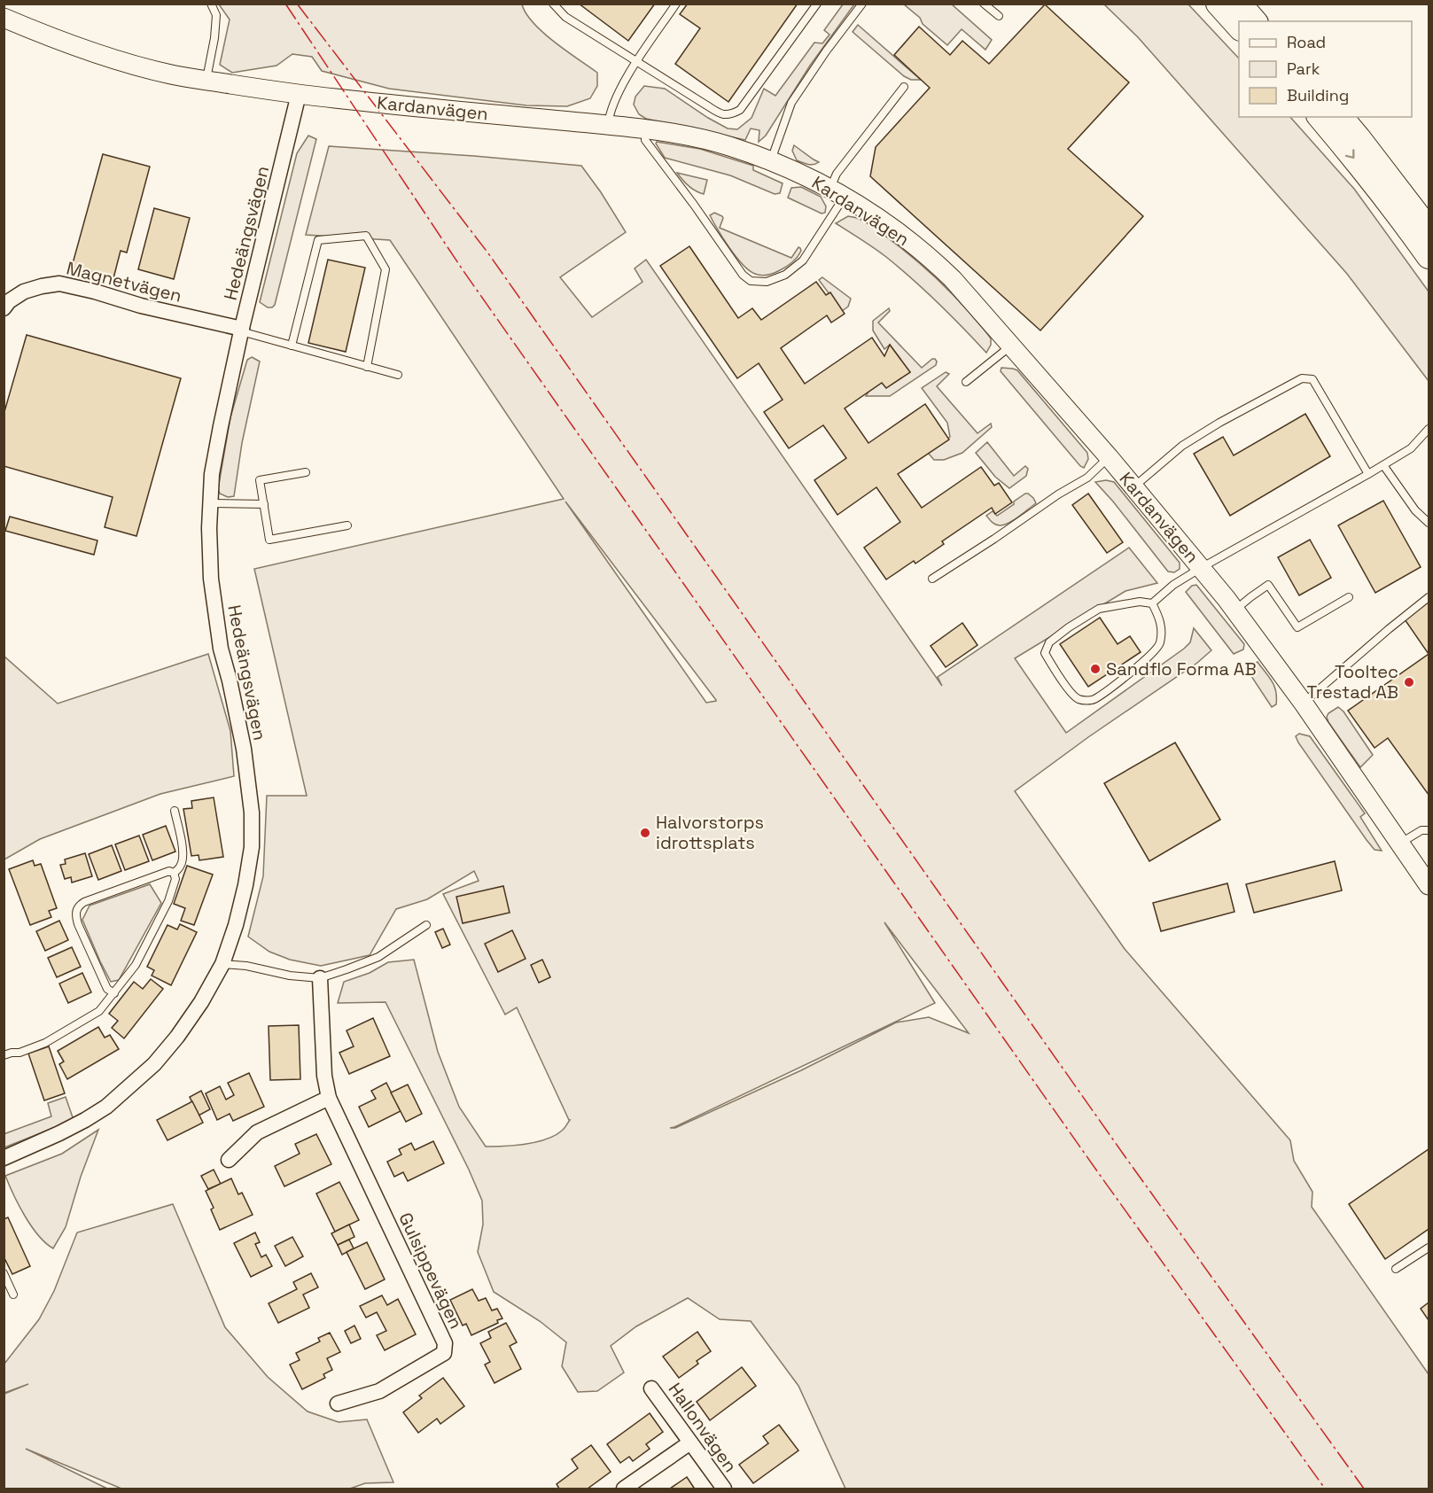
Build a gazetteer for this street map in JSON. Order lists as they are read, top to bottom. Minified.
{"streets":{"street":["Kardanvägen","Hedeängsvägen","Magnetvägen","Gulsippevägen","Hallonvägen"]},"crossings":[["Kardanvägen","Hedeängsvägen"],["Hedeängsvägen","Magnetvägen"]],"places":["Sandflo Forma AB","Tooltec Trestad AB","Halvorstorps idrottsplats"],"legend":["Road","Park","Building"]}
